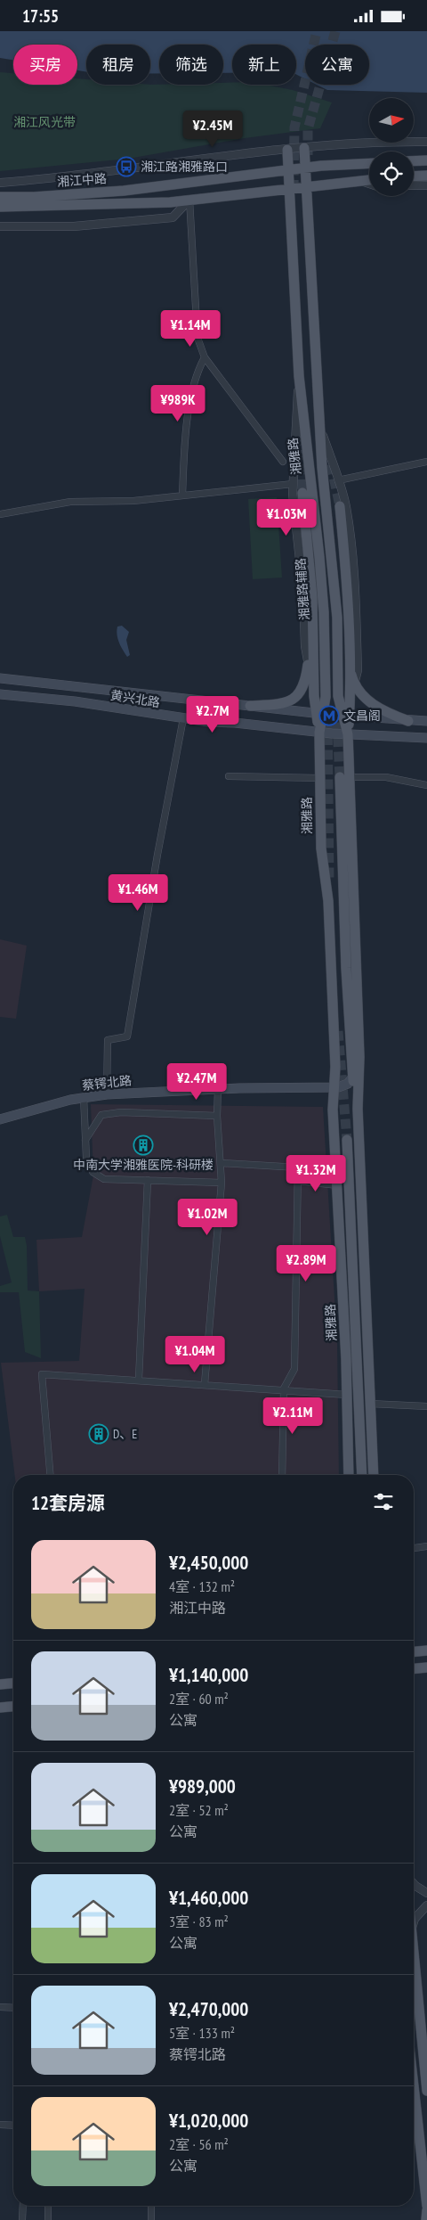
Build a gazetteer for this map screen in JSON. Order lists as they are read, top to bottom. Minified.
{"streets":{"main road":["湘江中路","湘雅路","黄兴北路","蔡锷北路"],"street":["湘雅路辅路"]},"crossings":[["湘江中路","湘雅路"],["湘雅路","湘雅路辅路"],["湘雅路","黄兴北路"],["湘雅路","蔡锷北路"]],"parks":["湘江风光带"],"places":{"bus stop":["湘江路湘雅路口"],"metro station":["文昌阁"],"building":["中南大学湘雅医院-科研楼","D、E"]},"north":"right","page":{"status":"17:55","chip":["买房","租房","筛选","新上","公寓"],"price":["¥2.45M","¥1.14M","¥989K","¥1.03M","¥2.7M","¥1.46M","¥2.47M","¥1.32M","¥1.02M","¥2.89M","¥1.04M","¥2.11M"],"heading":"12套房源","list":[{"name":"¥2,450,000","note":"4室 · 132 m² · 湘江中路"},{"name":"¥1,140,000","note":"2室 · 60 m² · 公寓"},{"name":"¥989,000","note":"2室 · 52 m² · 公寓"},{"name":"¥1,460,000","note":"3室 · 83 m² · 公寓"},{"name":"¥2,470,000","note":"5室 · 133 m² · 蔡锷北路"},{"name":"¥1,020,000","note":"2室 · 56 m² · 公寓"}]}}
